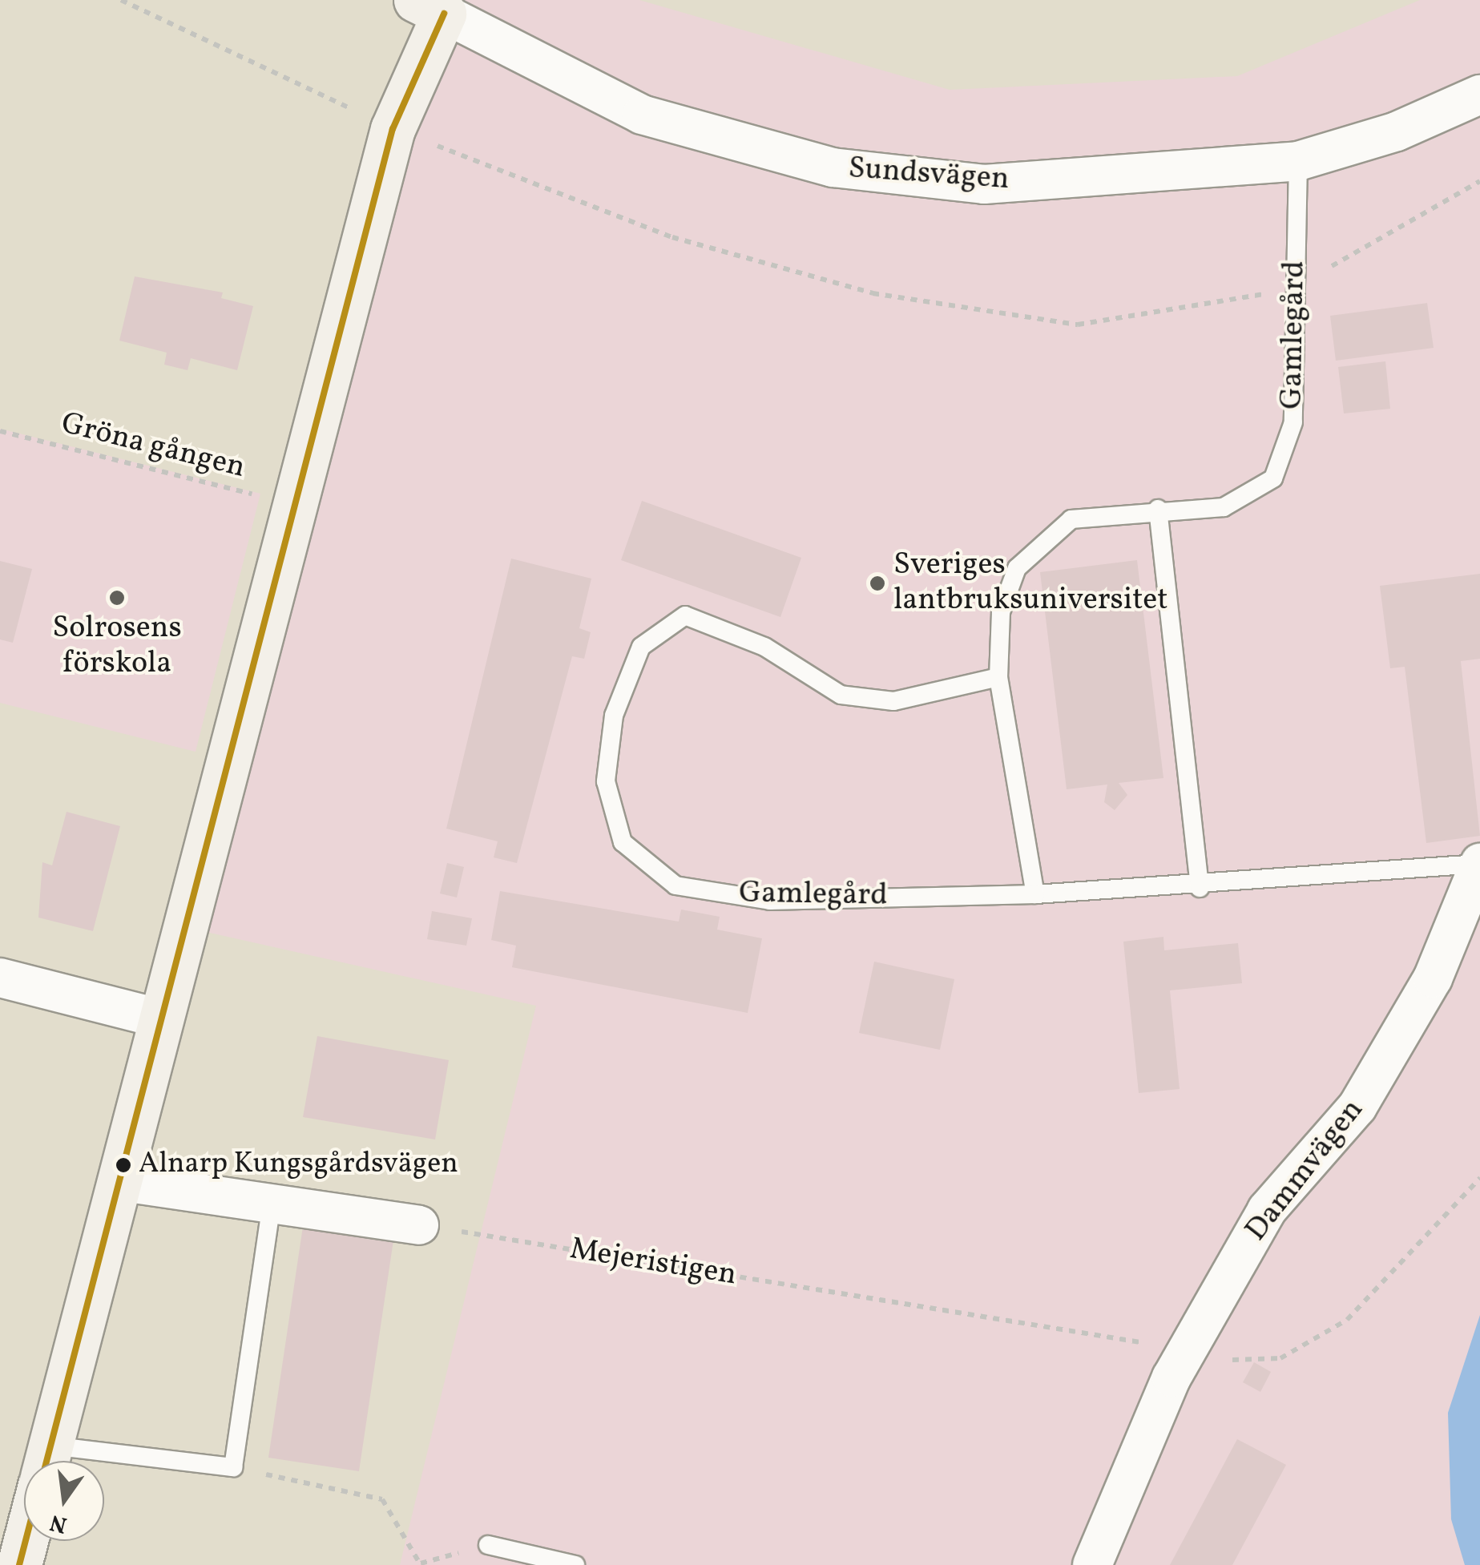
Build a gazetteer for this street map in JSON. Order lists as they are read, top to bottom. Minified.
{"streets":{"street":["Sundsvägen","Dammvägen"],"lane":["Gamlegård"],"path":["Gröna gången","Mejeristigen"]},"crossings":[["Sundsvägen","Gamlegård"],["Gamlegård","Dammvägen"],["Dammvägen","Mejeristigen"]],"places":["Sveriges lantbruksuniversitet","Solrosens förskola","Alnarp Kungsgårdsvägen"],"north":"bottom"}
